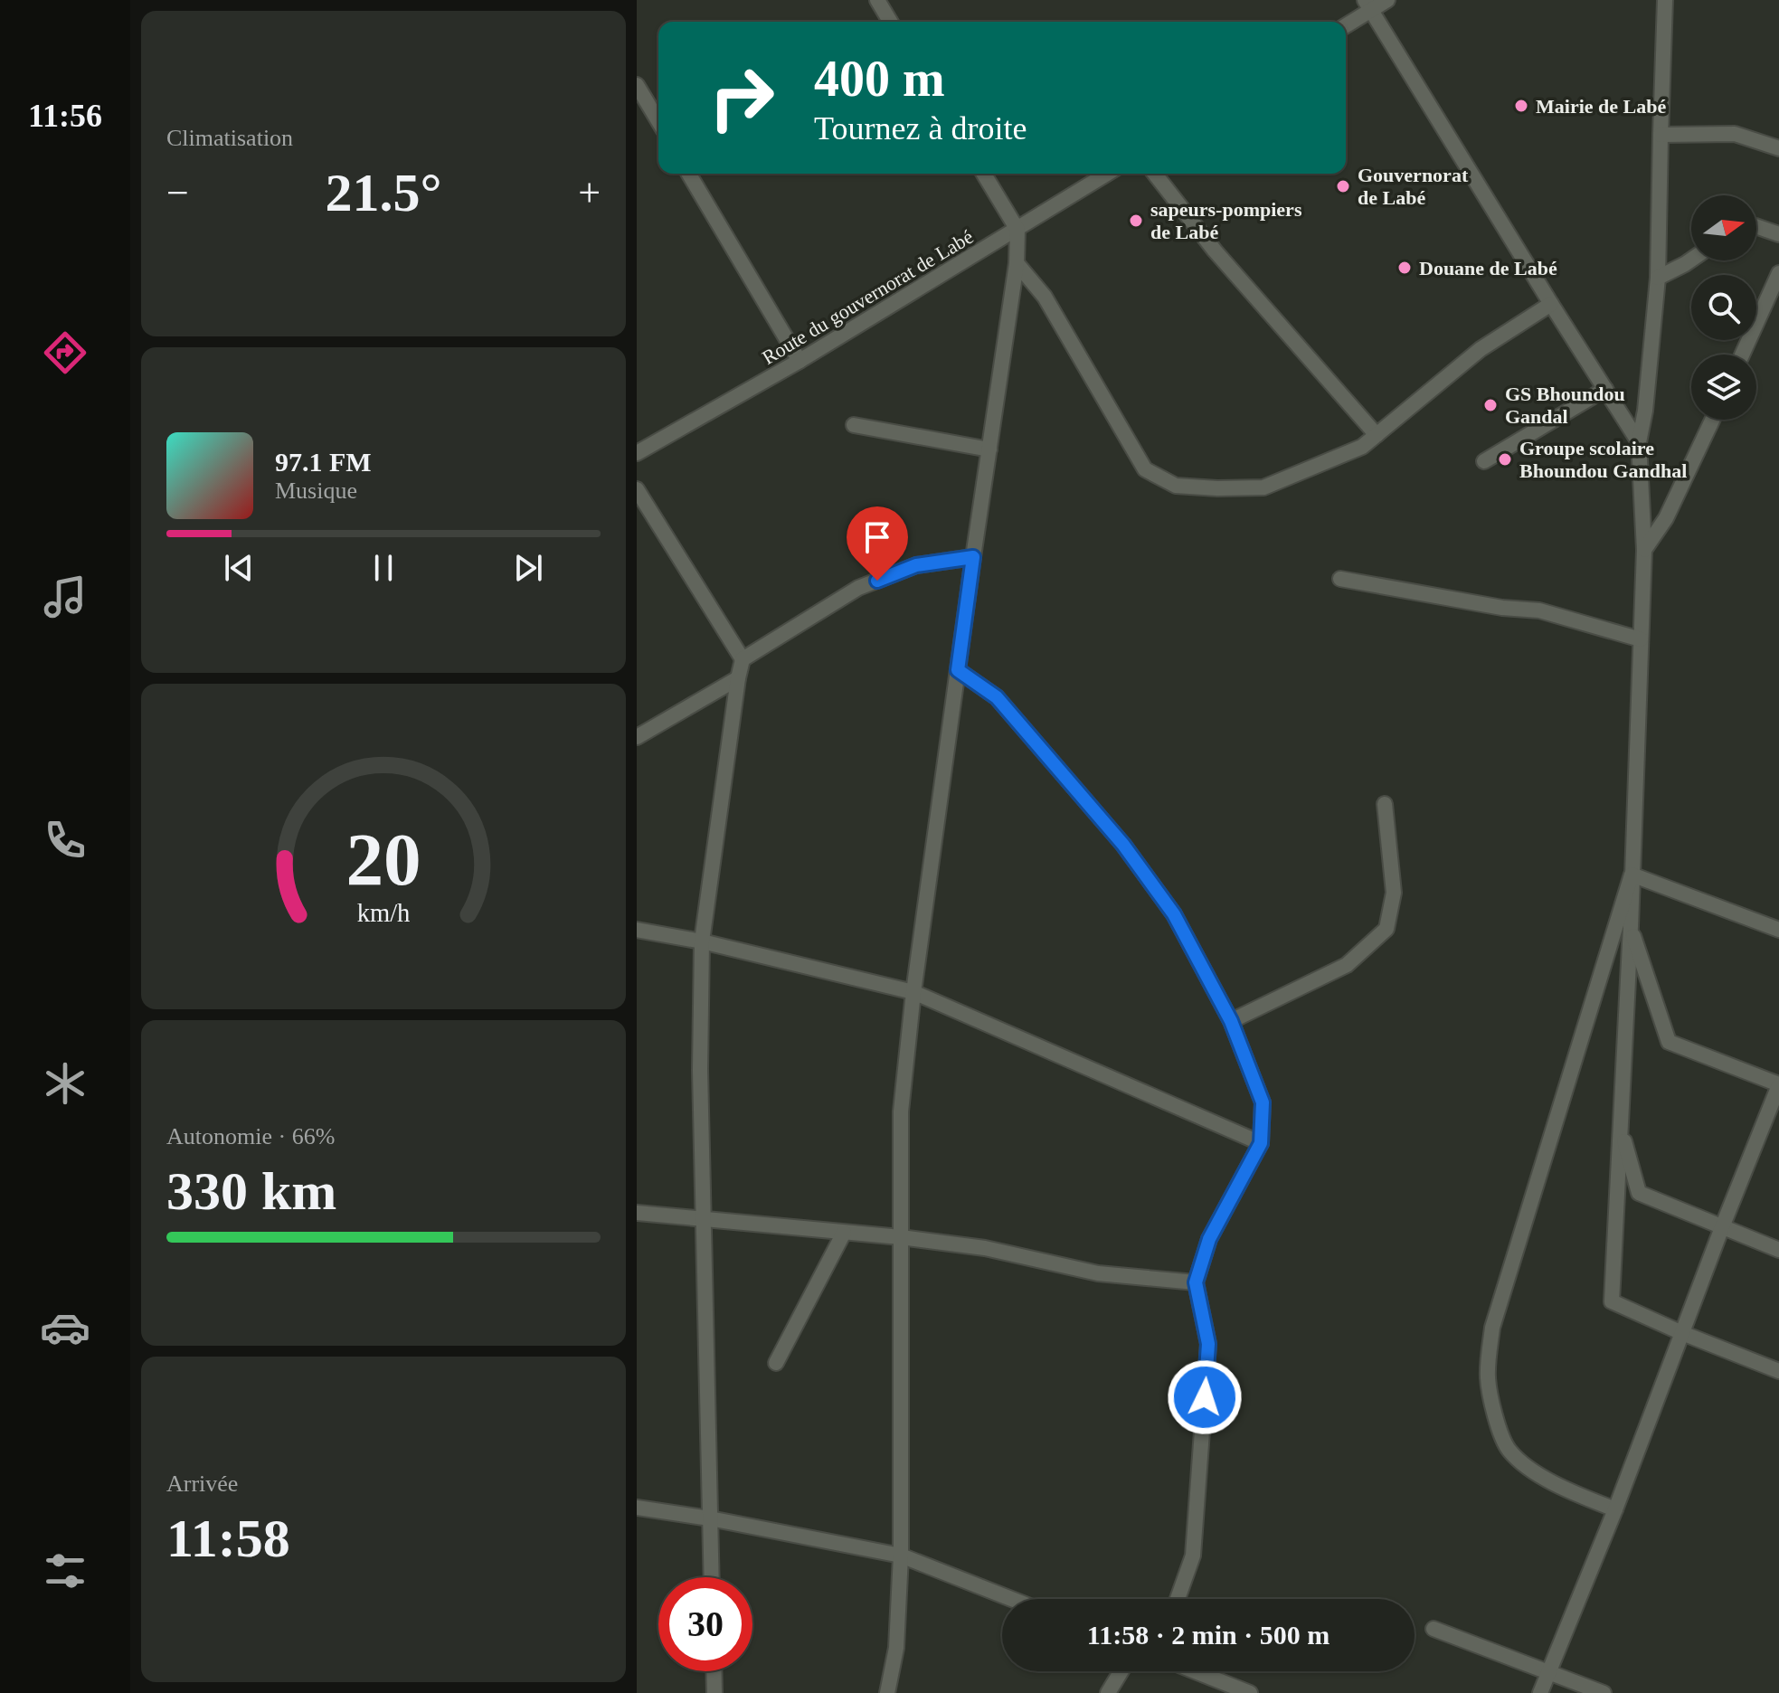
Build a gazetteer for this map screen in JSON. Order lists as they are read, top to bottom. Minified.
{"streets":{"street":["Route du gouvernorat de Labé"]},"places":["Mairie de Labé","Gouvernorat de Labé","sapeurs-pompiers de Labé","Douane de Labé","GS Bhoundou Gandal","Groupe scolaire Bhoundou Gandhal"],"north":"right","page":{"tabs":"11:56","tile":["Climatisation",["Autonomie · 66%","330 km"],["Arrivée","11:58"]],"turn":["400 m","Tournez à droite"],"heat":["−","21.5°","+"],"song":["97.1 FM","Musique"],"limit":"30","trip":"11:58 · 2 min · 500 m","gauge":["20","km/h"]}}
